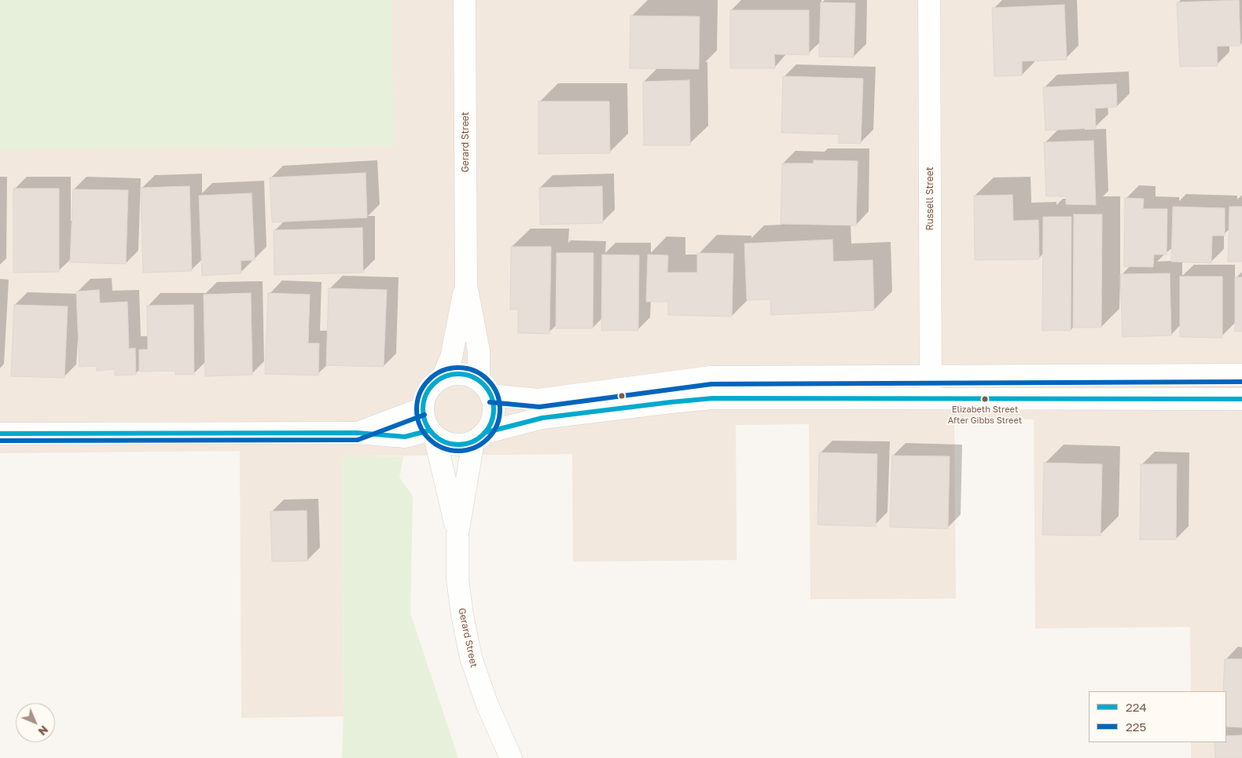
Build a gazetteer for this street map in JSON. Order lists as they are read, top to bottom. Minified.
{"streets":{"street":["Gerard Street","Russell Street"]},"places":["Elizabeth Street After Gibbs Street"],"lines":["transit line 225","transit line 224"],"legend":["224","225"],"north":"bottom right"}
